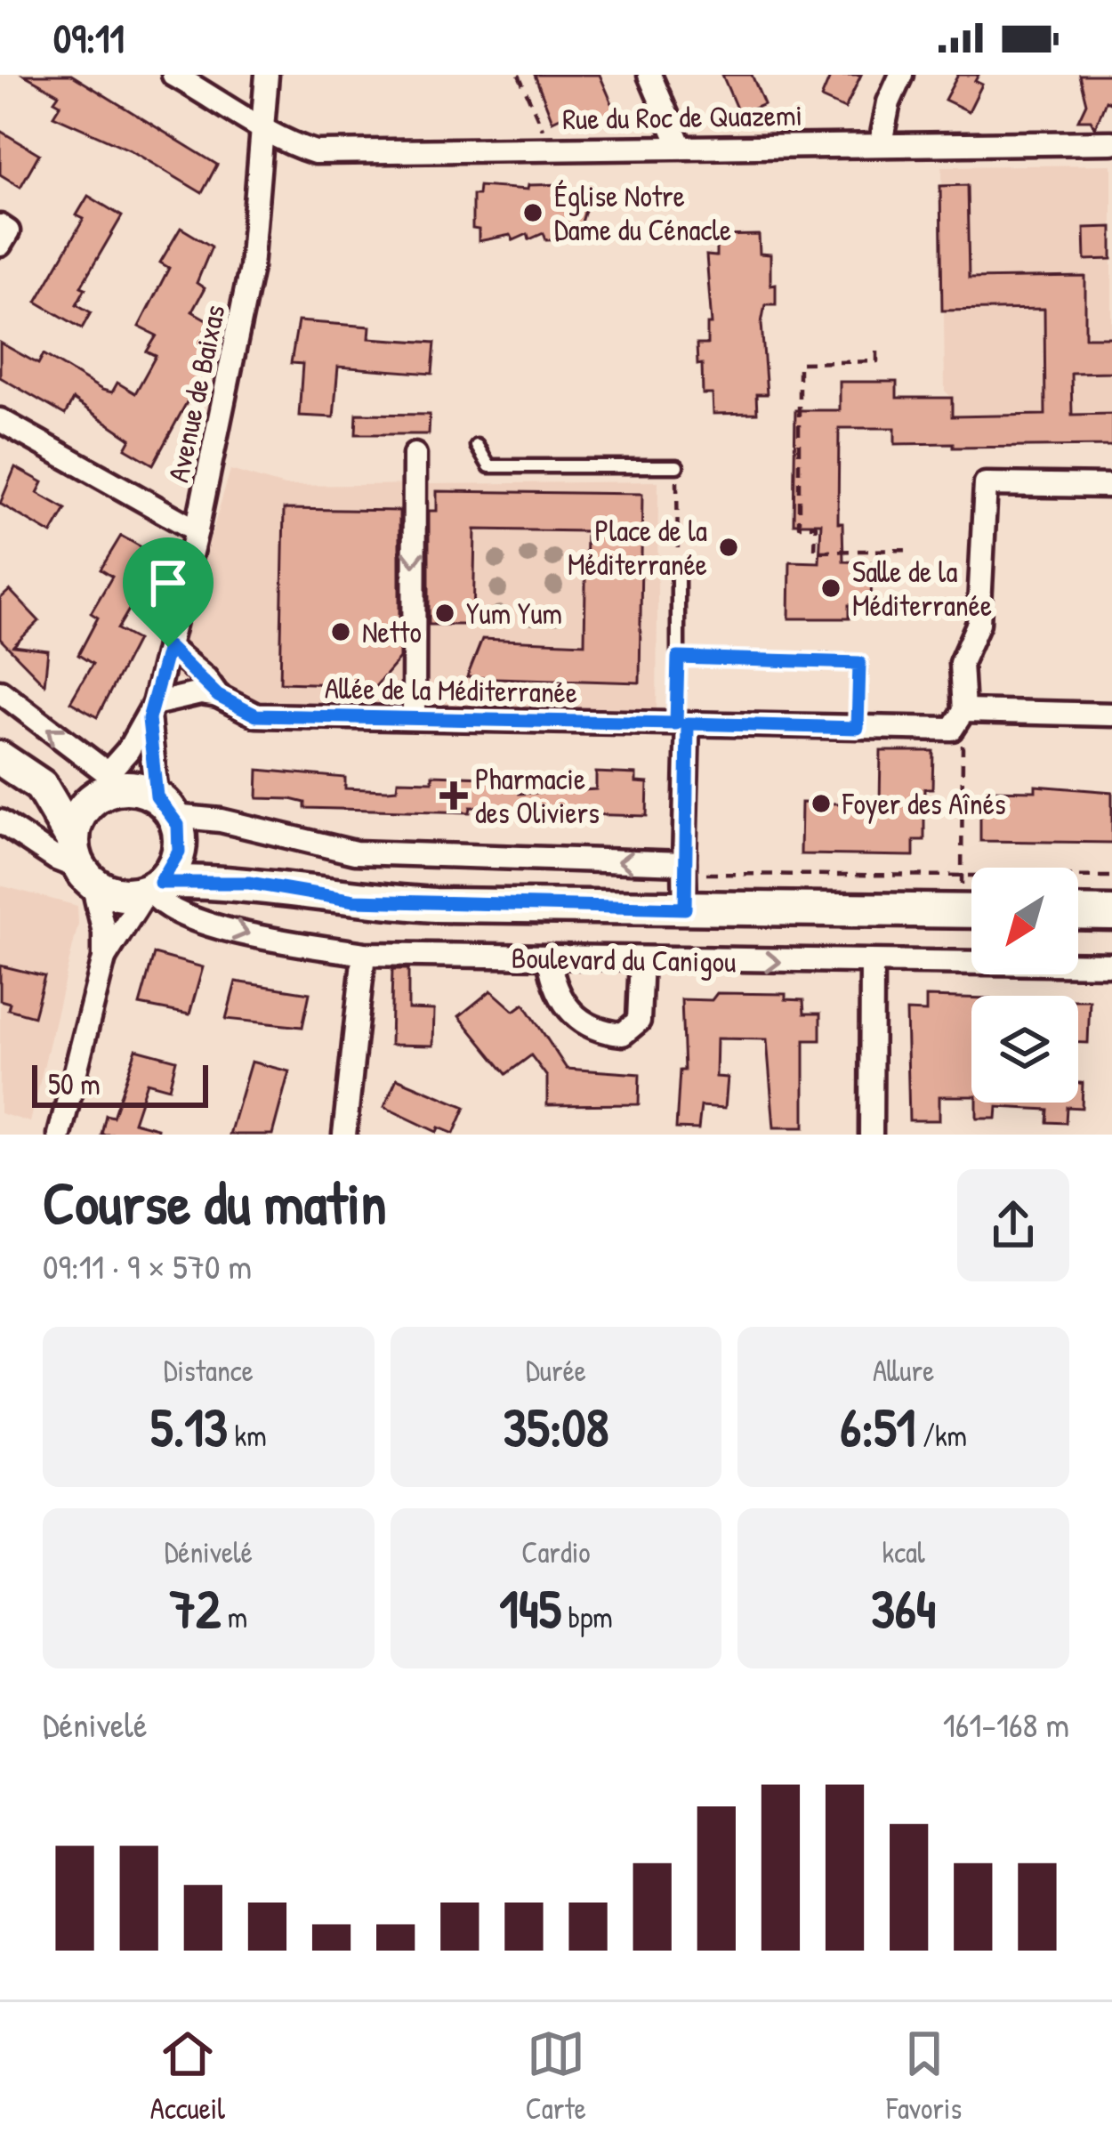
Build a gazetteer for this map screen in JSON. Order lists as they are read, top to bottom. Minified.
{"streets":{"street":["Rue du Roc de Quazemi","Avenue de Baixas","Allée de la Méditerranée","Boulevard du Canigou"]},"crossings":[["Rue du Roc de Quazemi","Avenue de Baixas"],["Avenue de Baixas","Allée de la Méditerranée"],["Avenue de Baixas","Boulevard du Canigou"]],"places":{"other":["Église Notre Dame du Cénacle","Place de la Méditerranée","Salle de la Méditerranée","Yum Yum","Netto","Foyer des Aînés"],"health":["Pharmacie des Oliviers"]},"scale_bar":"50 m","north":"bottom left","page":{"status":"09:11","scale":"50 m","heading":["Course du matin","09:11 · 9 × 570 m"],"stats":[["Distance","5.13 km"],["Durée","35:08"],["Allure","6:51 /km"],["Dénivelé","72 m"],["Cardio","145 bpm"],["kcal","364"]],"chart":["Dénivelé","161–168 m"],"tabs":["Accueil","Carte","Favoris"]}}
